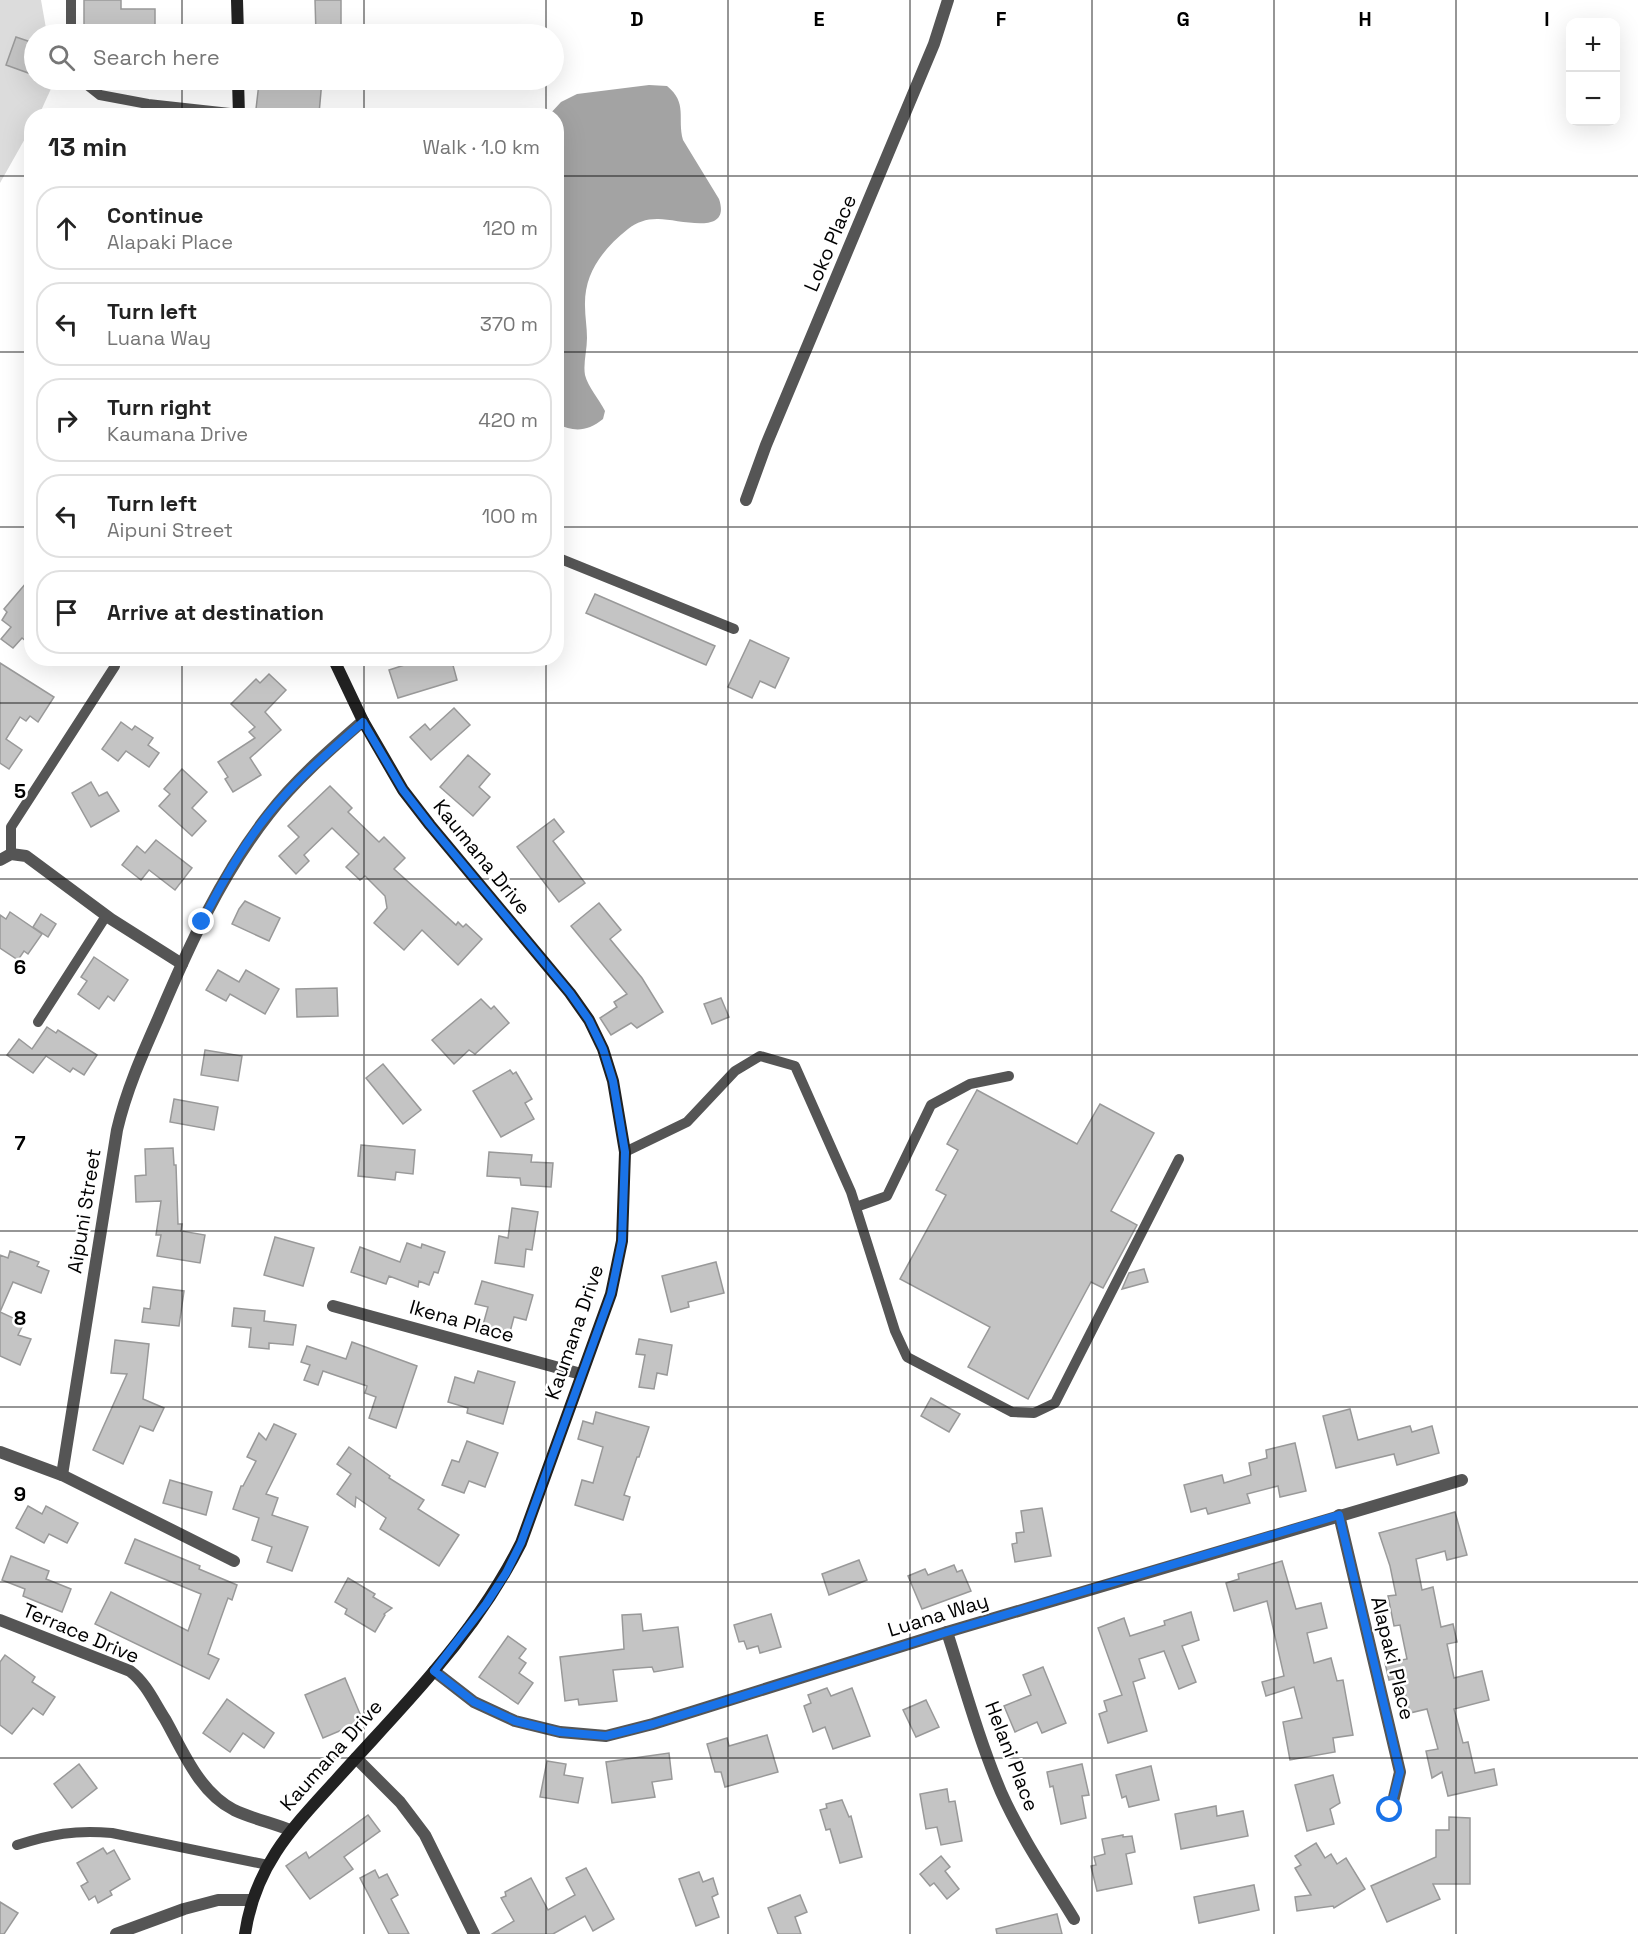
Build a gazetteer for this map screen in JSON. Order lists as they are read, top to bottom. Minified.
{"streets":{"street":["Loko Place","Kaumana Drive","Aipuni Street","Ikena Place","Luana Way","Terrace Drive","Alapaki Place","Helani Place"]},"crossings":[["Kaumana Drive","Aipuni Street"],["Kaumana Drive","Ikena Place"],["Kaumana Drive","Luana Way"],["Kaumana Drive","Terrace Drive"],["Luana Way","Alapaki Place"],["Luana Way","Helani Place"]],"page":{"map_buttons":["+","−"],"search":"Search here","heading":["13 min","Walk · 1.0 km"],"list":[["Continue","Alapaki Place","120 m"],["Turn left","Luana Way","370 m"],["Turn right","Kaumana Drive","420 m"],["Turn left","Aipuni Street","100 m"],"Arrive at destination"]},"grid":{"columns":["D","E","F","G","H","I"],"rows":["5","6","7","8","9"]}}
